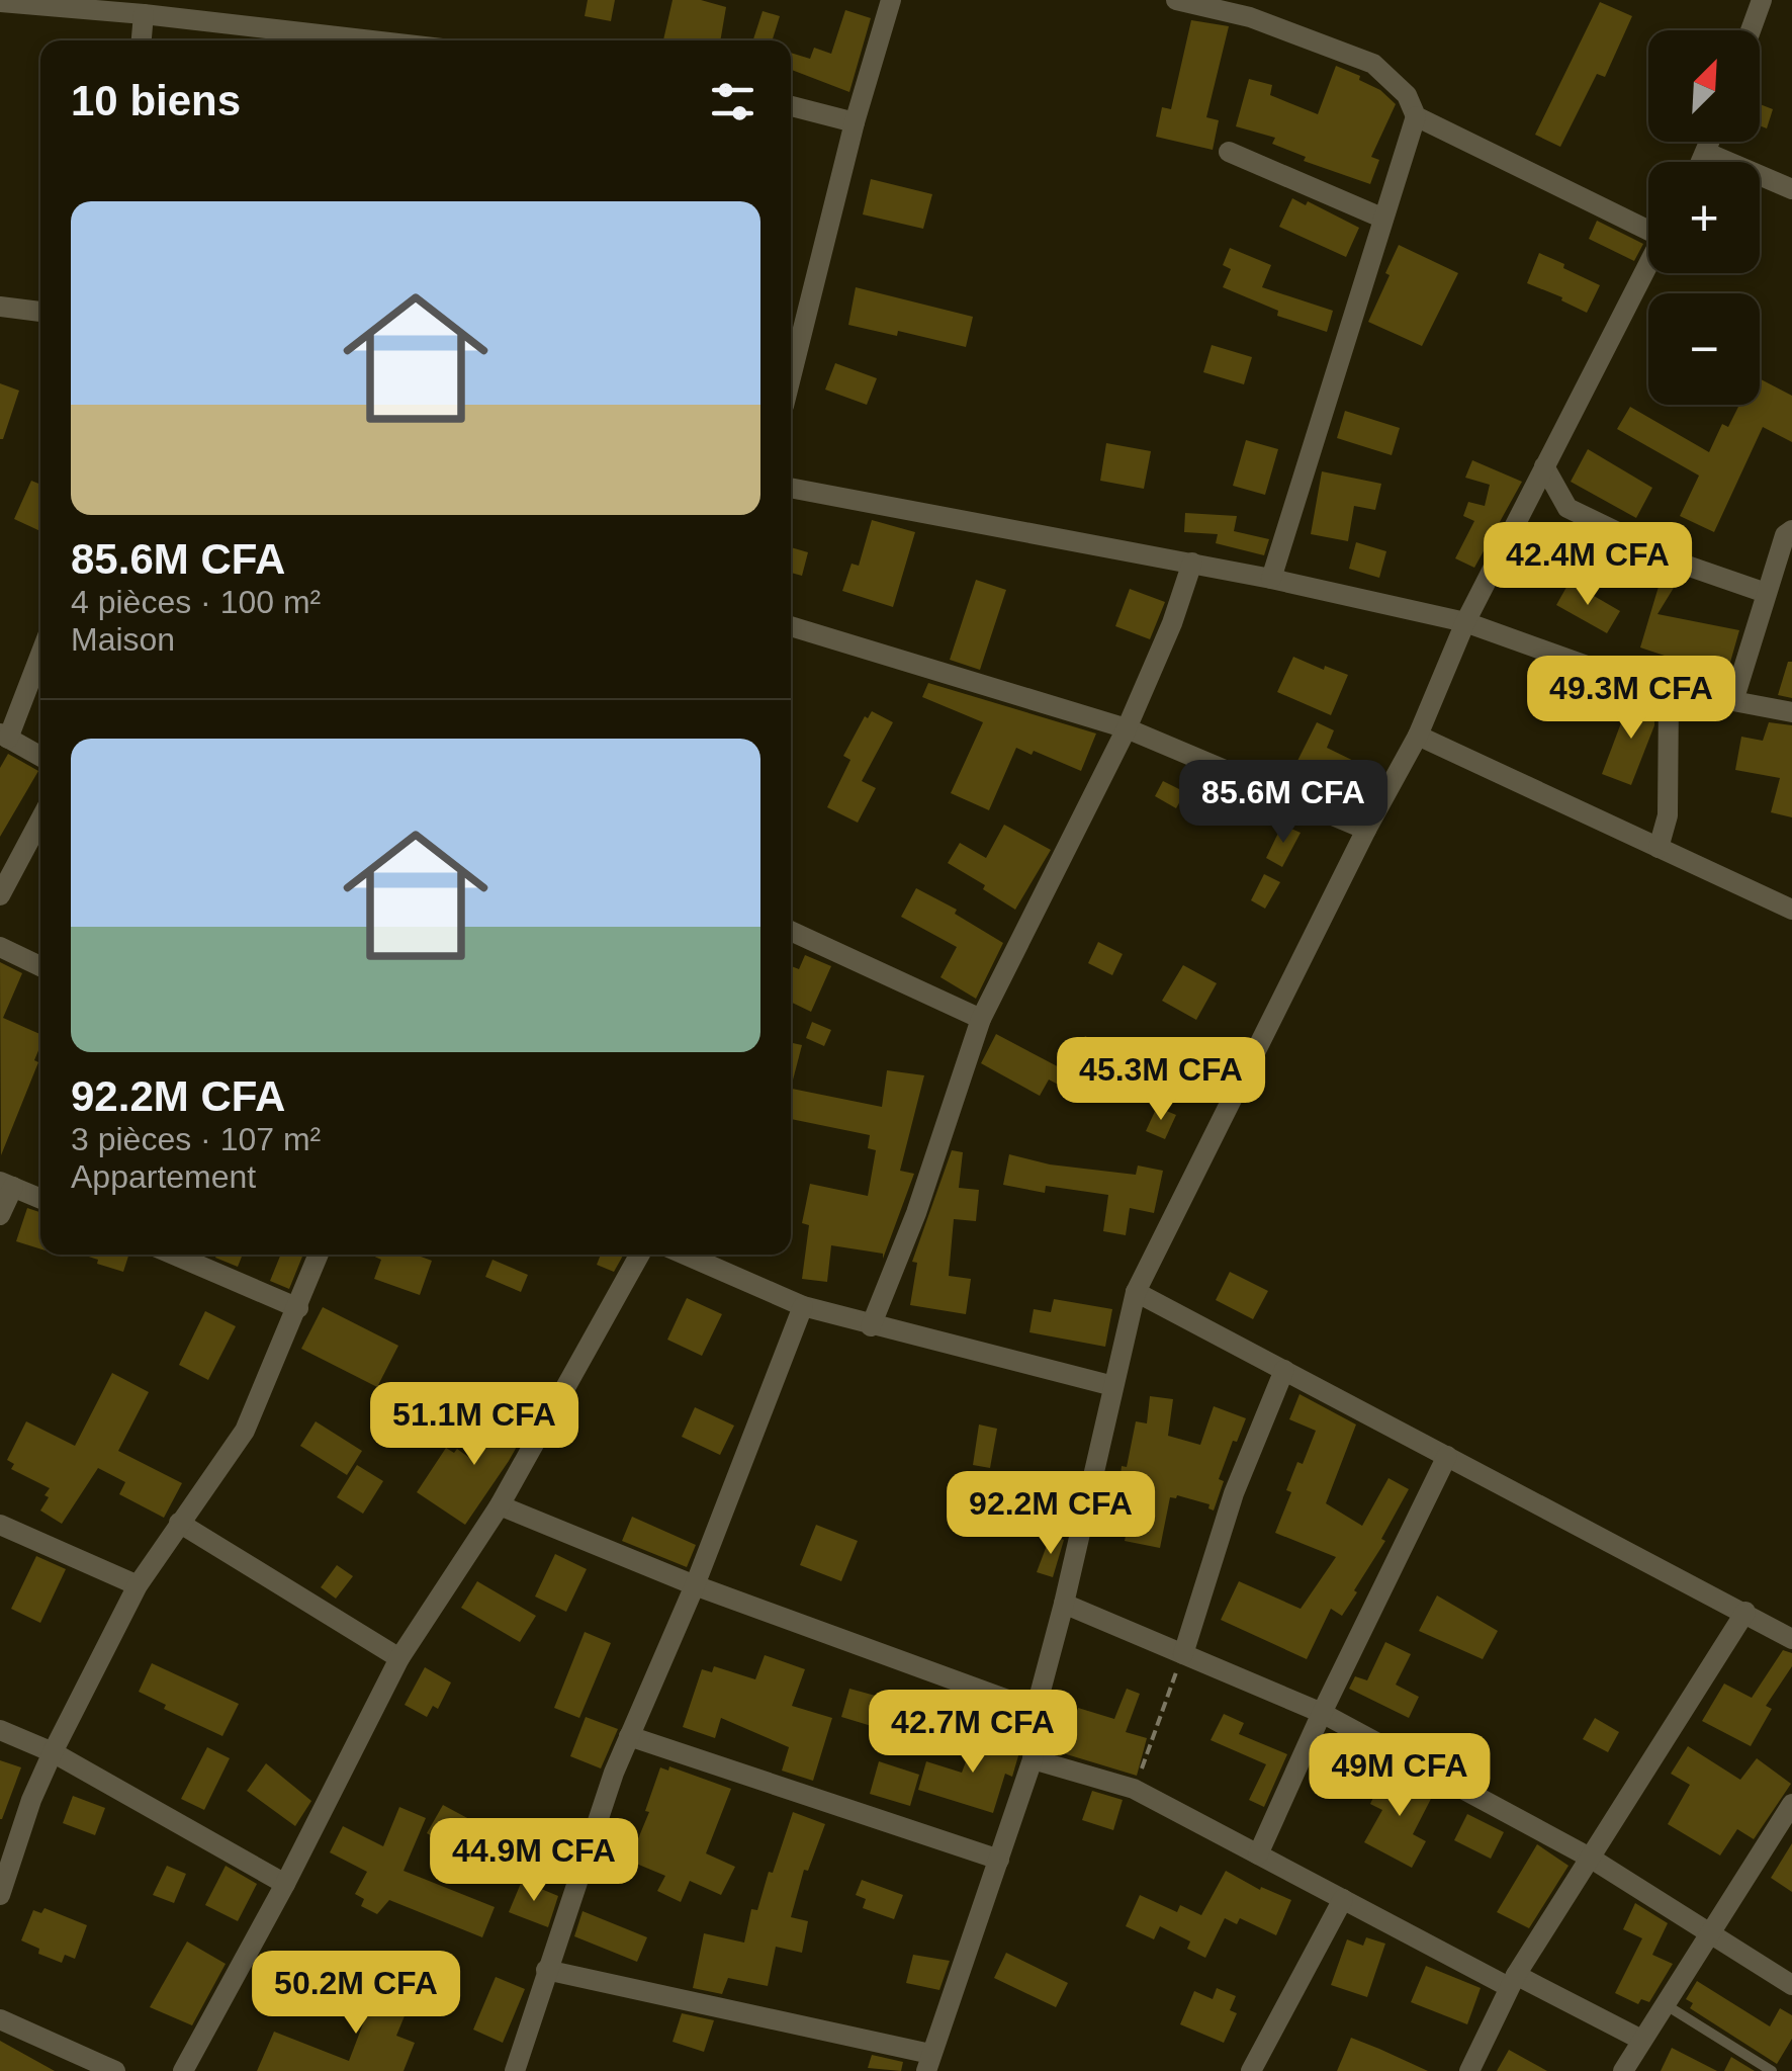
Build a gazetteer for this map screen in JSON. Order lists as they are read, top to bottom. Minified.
{"north":"top right","page":{"map_buttons":["+","−"],"heading":"10 biens","list":[{"name":"85.6M CFA","note":"4 pièces · 100 m² · Maison"},{"name":"92.2M CFA","note":"3 pièces · 107 m² · Appartement"}],"price":["42.4M CFA","49.3M CFA","85.6M CFA","45.3M CFA","51.1M CFA","92.2M CFA","42.7M CFA","49M CFA","44.9M CFA","50.2M CFA"]}}
